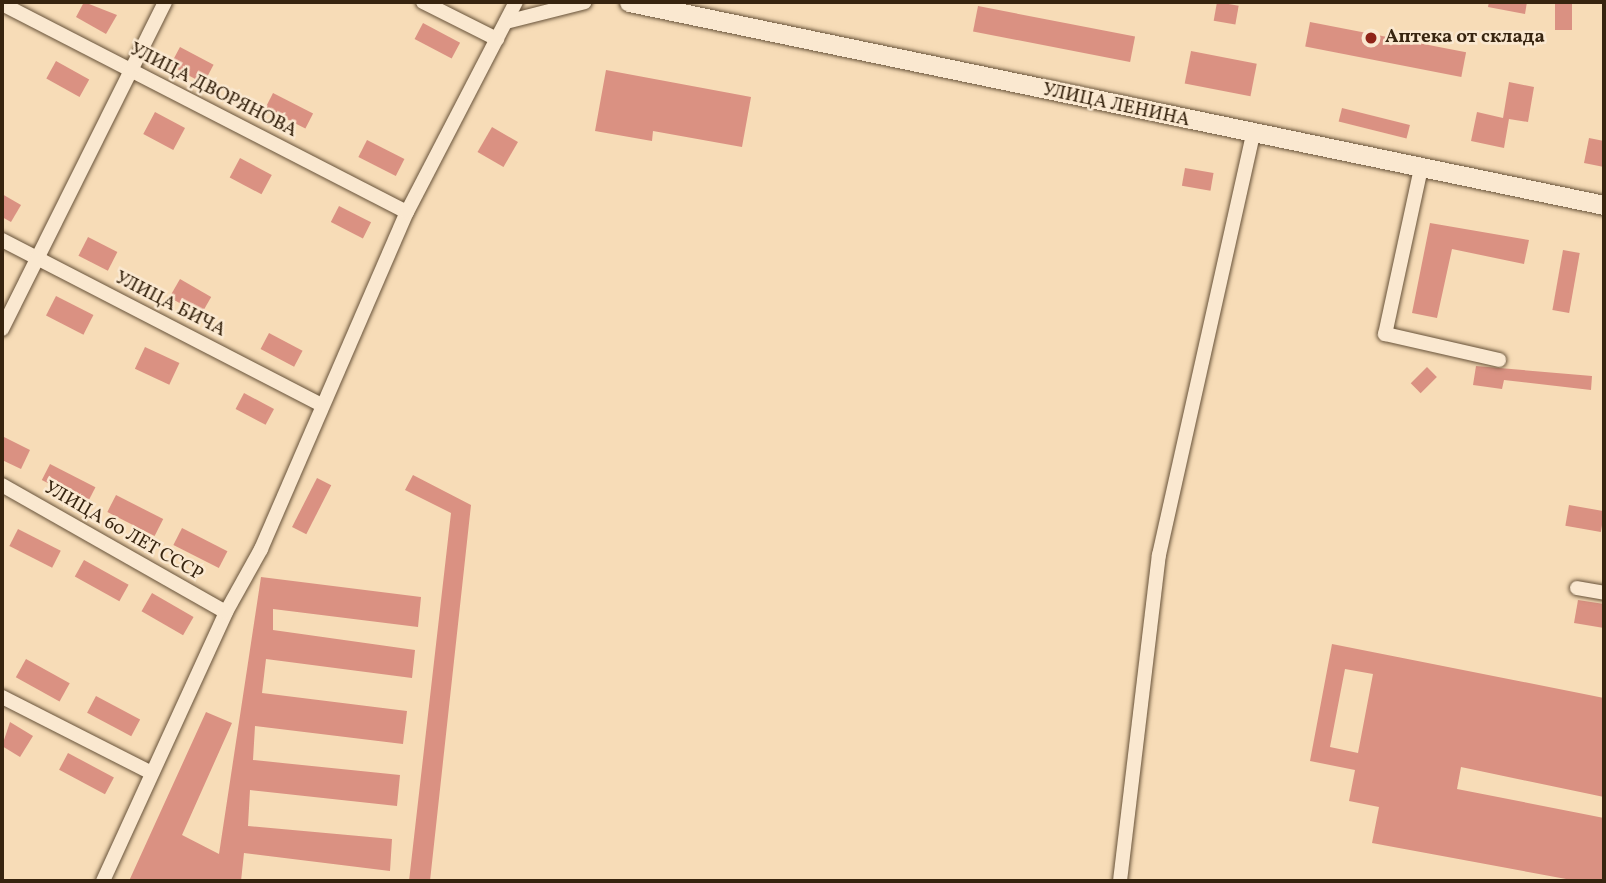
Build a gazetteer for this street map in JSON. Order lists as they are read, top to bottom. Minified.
{"streets":{"street":["УЛИЦА ДВОРЯНОВА","УЛИЦА ЛЕНИНА","УЛИЦА БИЧА","УЛИЦА 60 ЛЕТ СССР"]},"places":["Аптека от склада"]}
